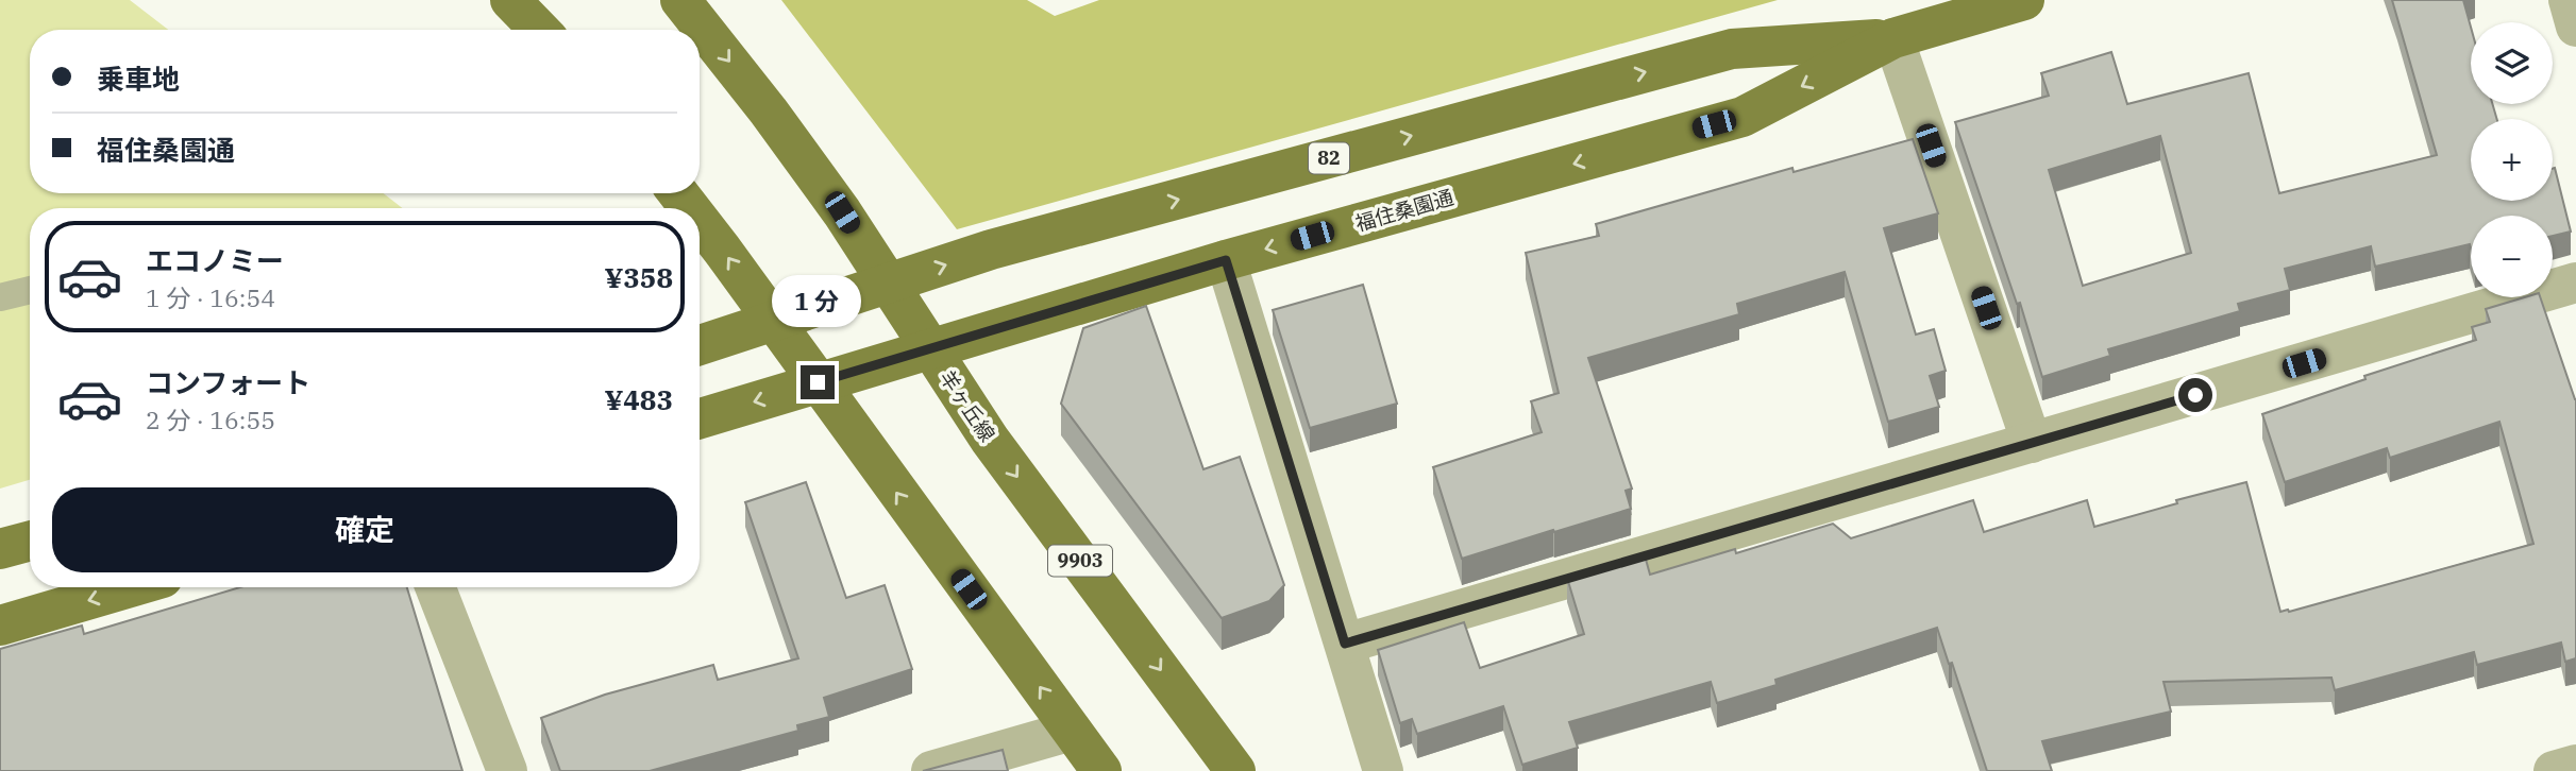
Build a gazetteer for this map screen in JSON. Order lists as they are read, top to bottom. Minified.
{"streets":{"main road":["82","福住桑園通","羊ヶ丘線","9903"]},"crossings":[["福住桑園通","羊ヶ丘線"]],"page":{"map_buttons":["+","−"],"banner":["乗車地","福住桑園通"],"list":[{"name":"エコノミー","note":"1 分 · 16:54","value":"¥358"},{"name":"コンフォート","note":"2 分 · 16:55","value":"¥483"}],"bubble":"1 分","buttons":"確定"}}
